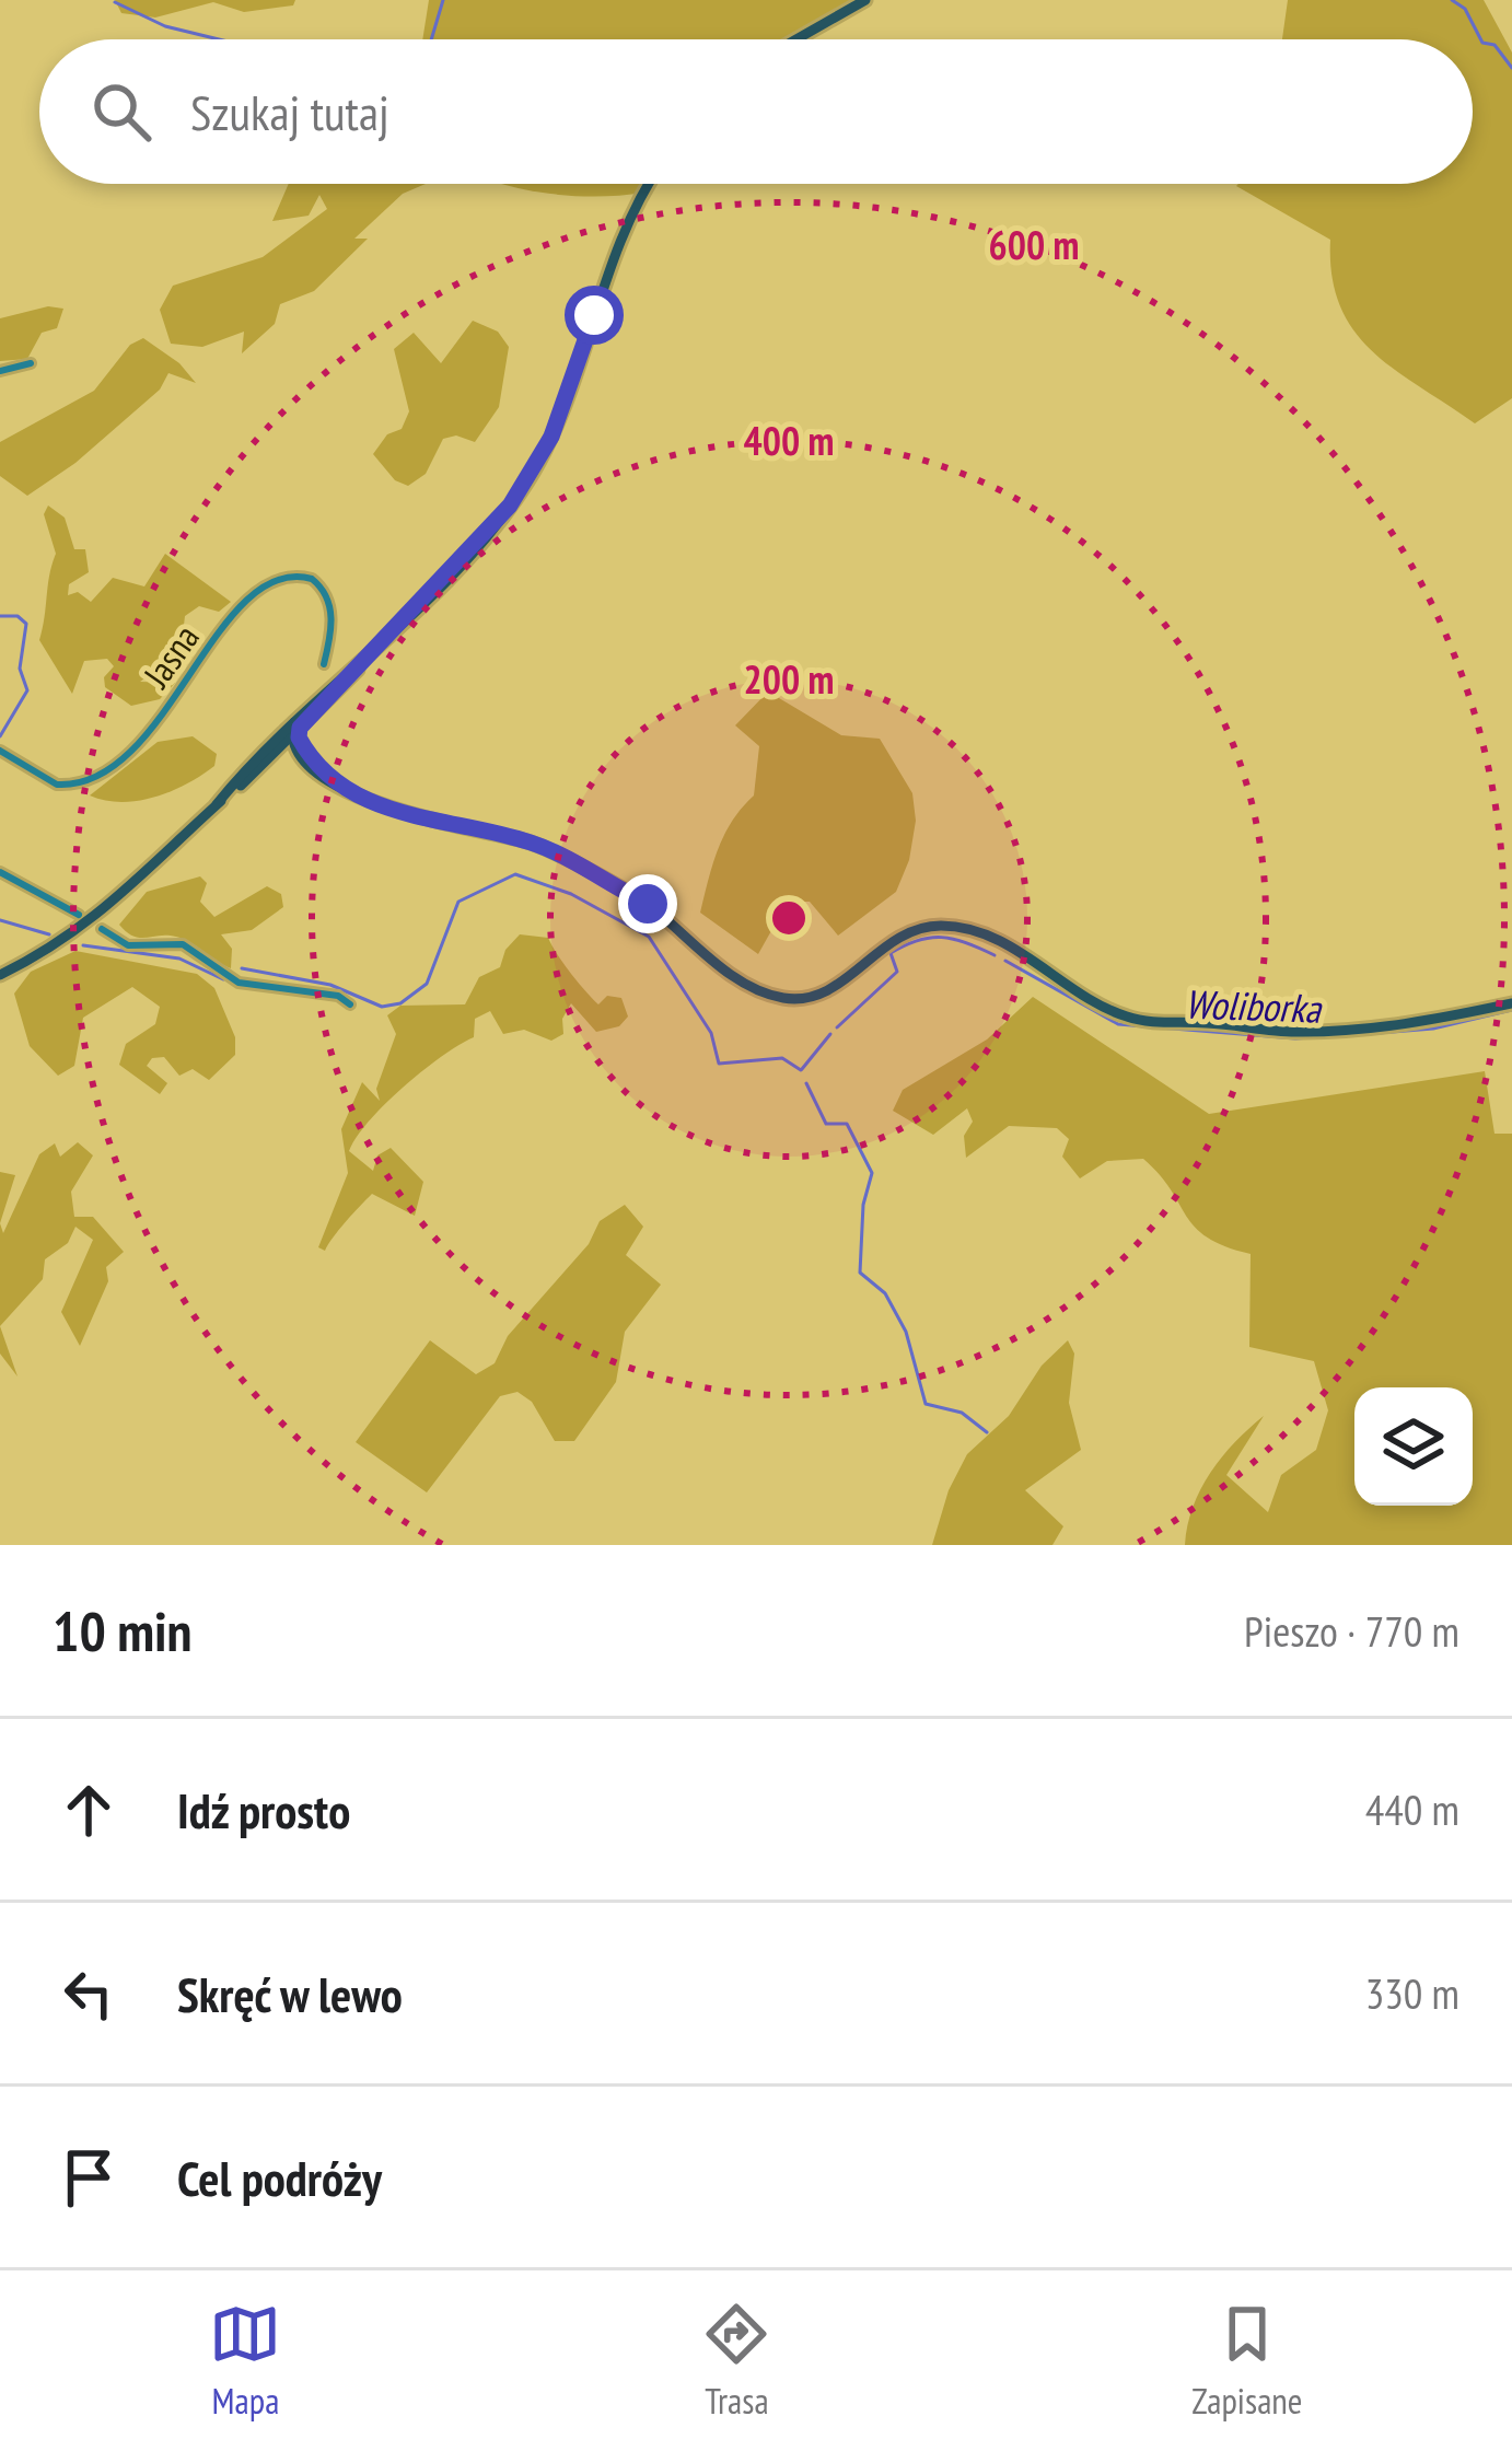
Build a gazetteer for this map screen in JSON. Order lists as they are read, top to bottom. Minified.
{"streets":{"street":["Jasna"]},"water":["Woliborka"],"page":{"search":"Szukaj tutaj","heading":["10 min","Pieszo · 770 m"],"list":[["Idź prosto","440 m"],["Skręć w lewo","330 m"],"Cel podróży"],"nav":["Mapa","Trasa","Zapisane"]},"rings":["600 m","400 m","200 m"]}
